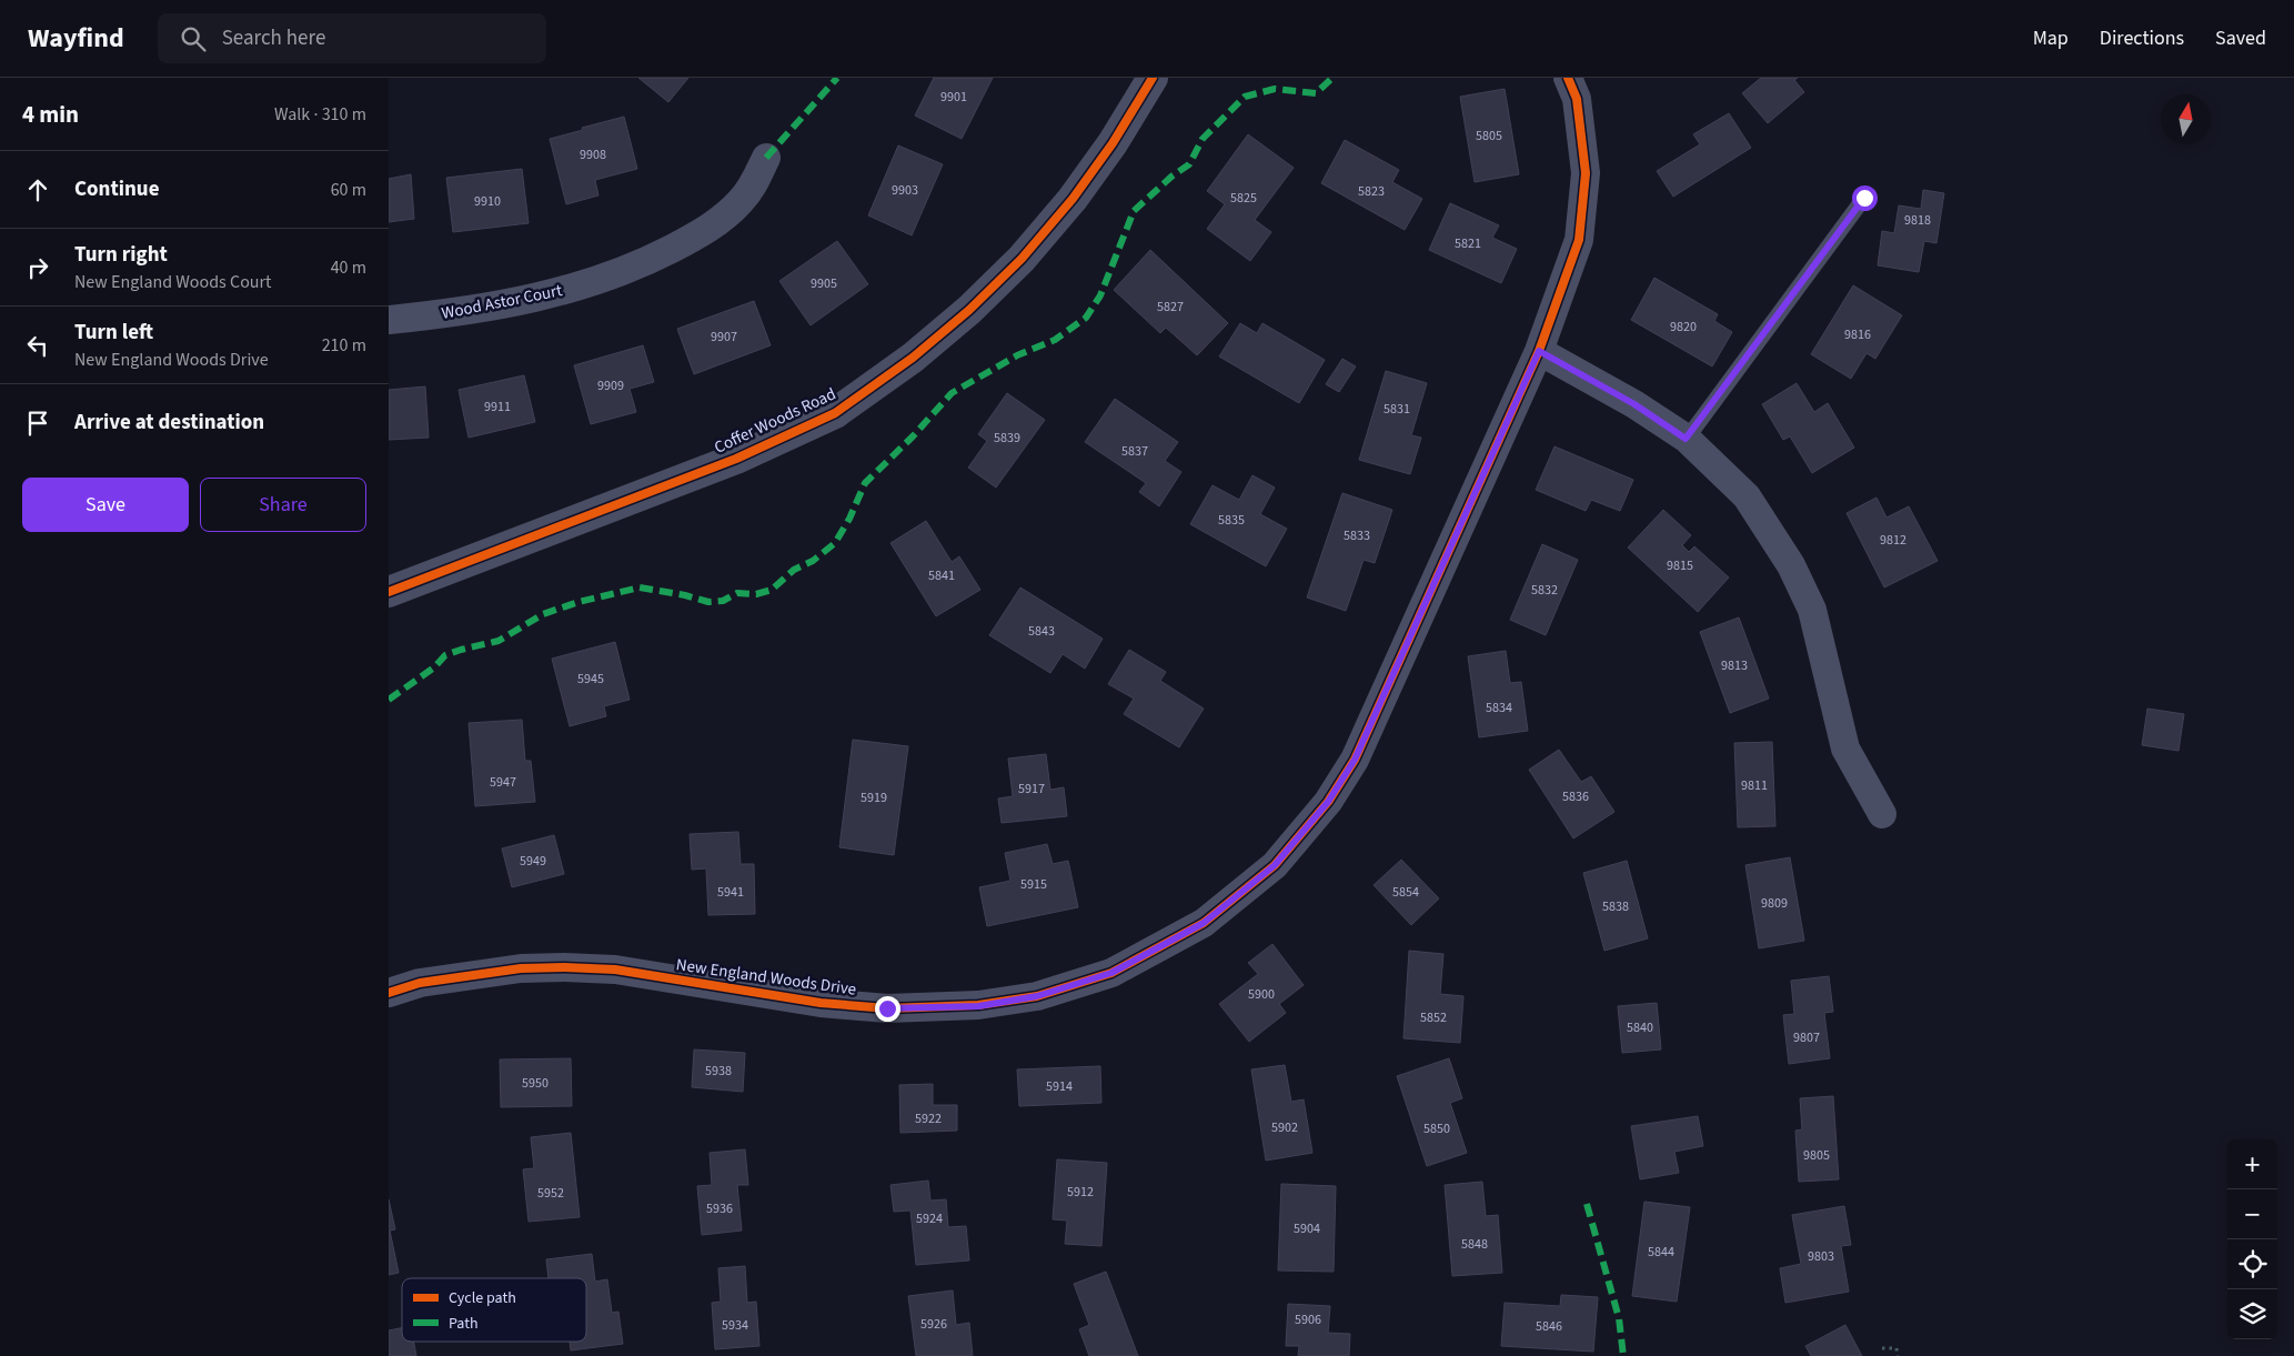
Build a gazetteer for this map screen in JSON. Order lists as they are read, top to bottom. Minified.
{"streets":{"street":["Wood Astor Court","Coffer Woods Road","New England Woods Drive"]},"house_numbers":["9901","5805","9908","9903","5823","5825","9910","9818","5821","9905","5827","9820","9816","9907","9909","9911","5831","5839","5837","5835","5833","9812","9815","5841","5832","5843","9813","5945","5834","5947","9811","5917","5836","5919","5949","5915","5941","5854","9809","5838","5900","5852","5840","9807","5938","5950","5914","5922","5902","5850","9805","5912","5952","5936","5924","5904","5848","5844","9803","5906","5926","5934","5846"],"legend":["Cycle path","Path"],"north":"top","page":{"header":"Wayfind","search":"Search here","nav":["Map","Directions","Saved"],"heading":["4 min","Walk · 310 m"],"list":[["Continue","60 m"],["Turn right","New England Woods Court","40 m"],["Turn left","New England Woods Drive","210 m"],"Arrive at destination"],"buttons":["Save","Share"],"map_buttons":["+","−"]}}
